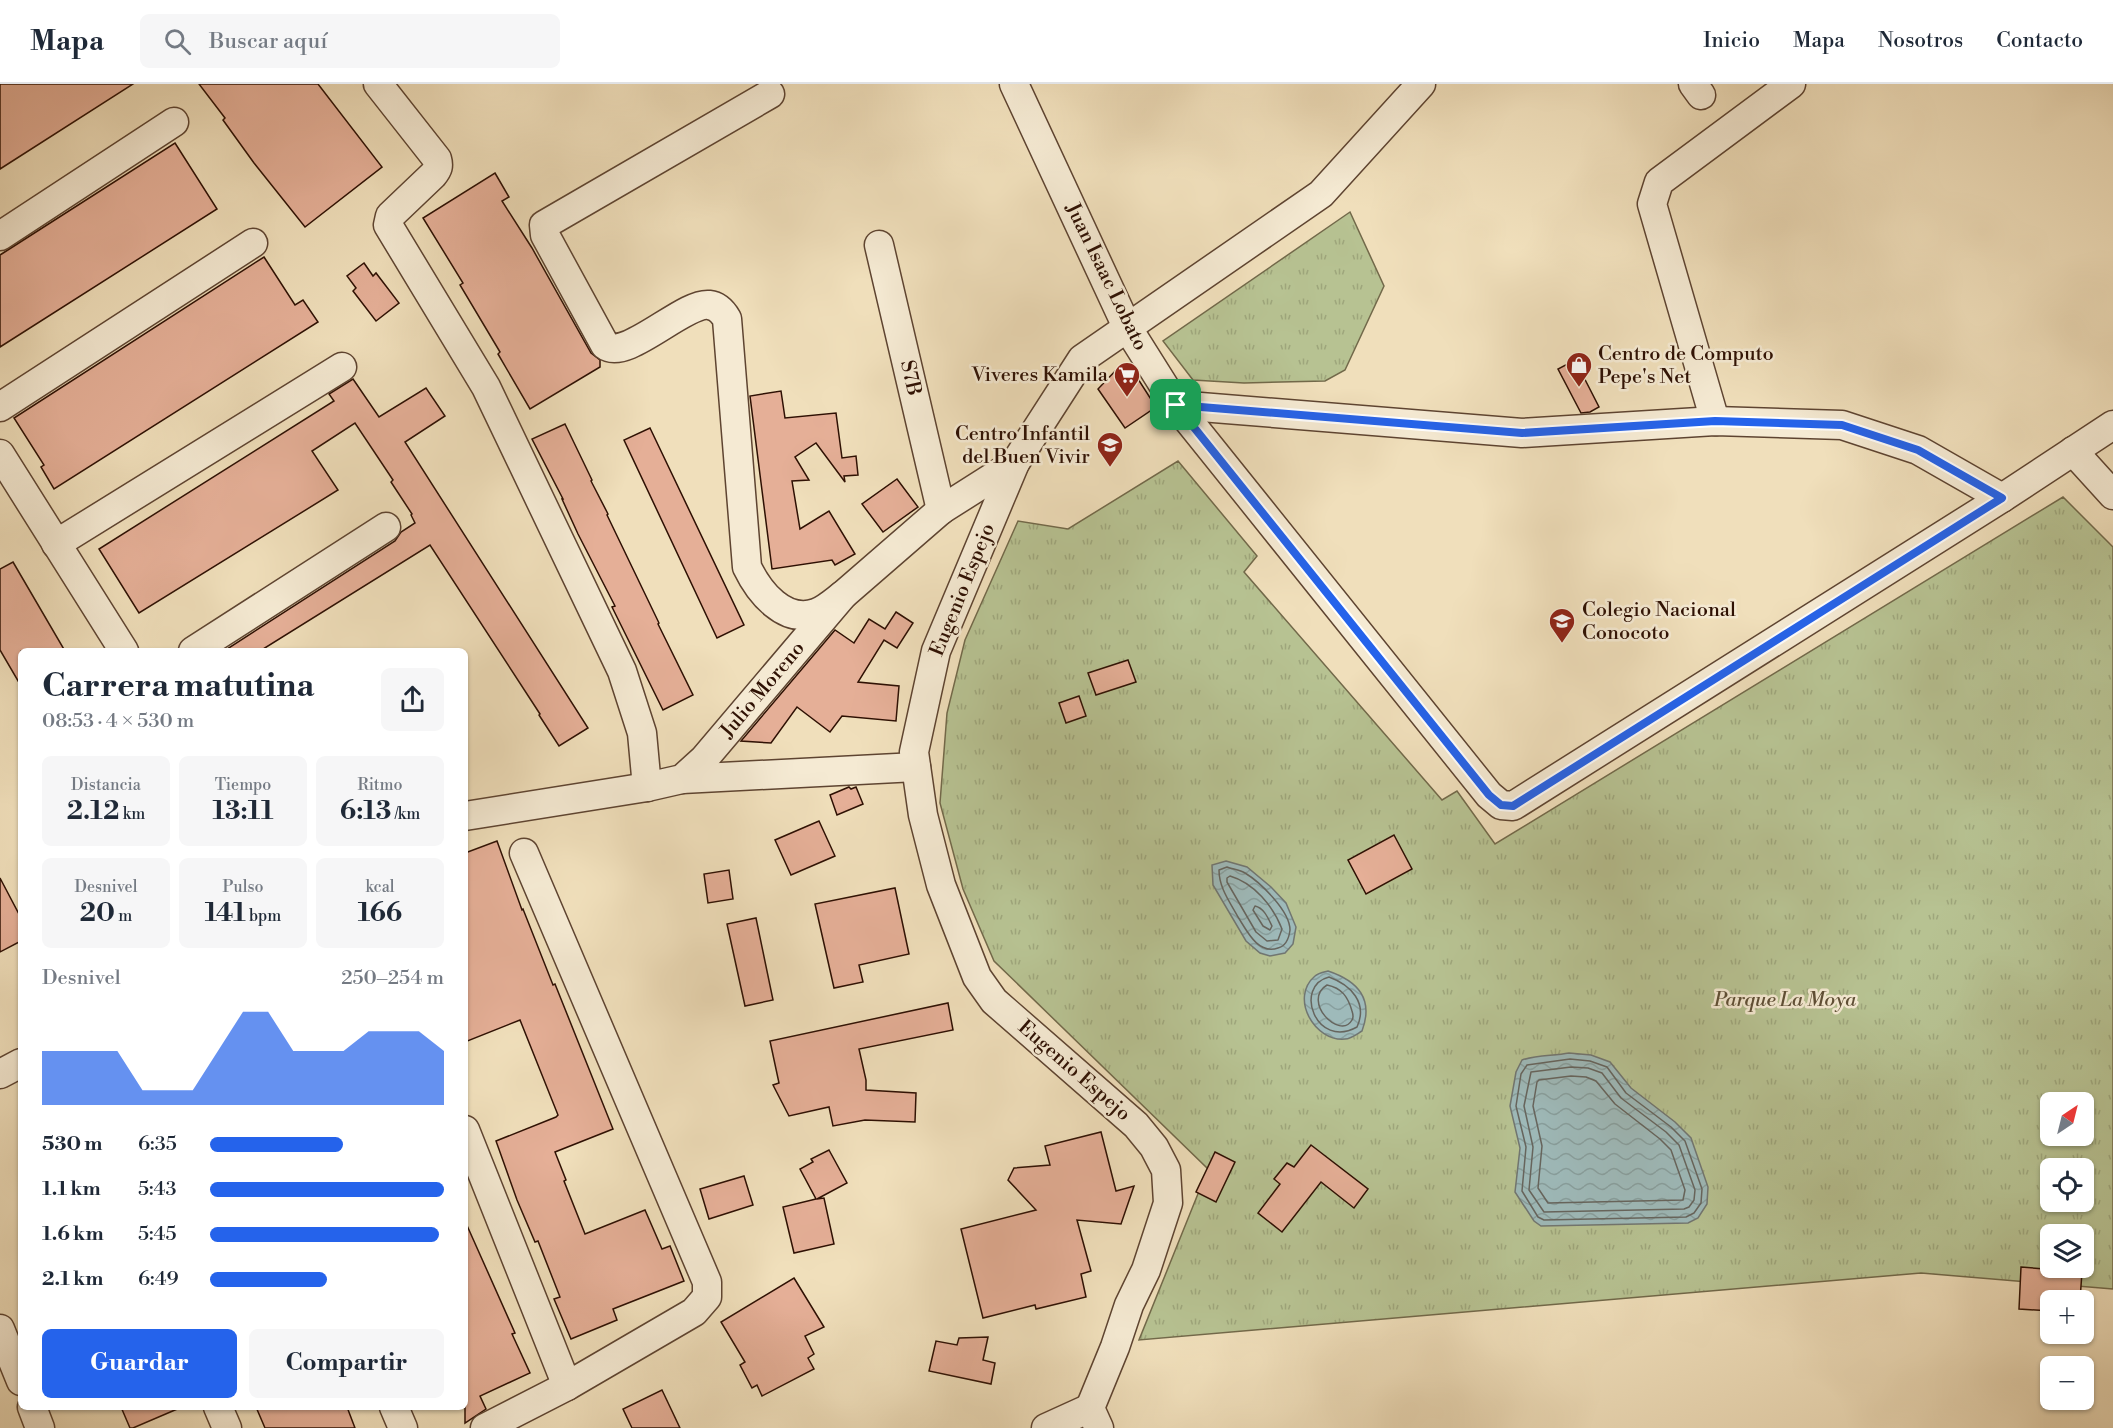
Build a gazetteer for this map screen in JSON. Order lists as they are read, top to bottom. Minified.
{"streets":{"street":["Juan Isaac Lobato","S7B","Eugenio Espejo","Julio Moreno"]},"crossings":[["Juan Isaac Lobato","Eugenio Espejo"],["S7B","Julio Moreno"],["Eugenio Espejo","Julio Moreno"]],"parks":["Parque La Moya"],"places":{"shop":["Centro de Computo Pepe's Net"],"supermarket":["Viveres Kamila"],"school or university":["Centro Infantil del Buen Vivir","Colegio Nacional Conocoto"]},"north":"top right","page":{"header":"Mapa","search":"Buscar aquí","nav":["Inicio","Mapa","Nosotros","Contacto"],"heading":["Carrera matutina","08:53 · 4 × 530 m"],"stats":[["Distancia","2.12 km"],["Tiempo","13:11"],["Ritmo","6:13 /km"],["Desnivel","20 m"],["Pulso","141 bpm"],["kcal","166"]],"chart":["Desnivel","250–254 m"],"map_buttons":["+","−"],"list":[{"name":"530 m","note":"6:35"},{"name":"1.1 km","note":"5:43"},{"name":"1.6 km","note":"5:45"},{"name":"2.1 km","note":"6:49"}],"buttons":["Guardar","Compartir"]}}
